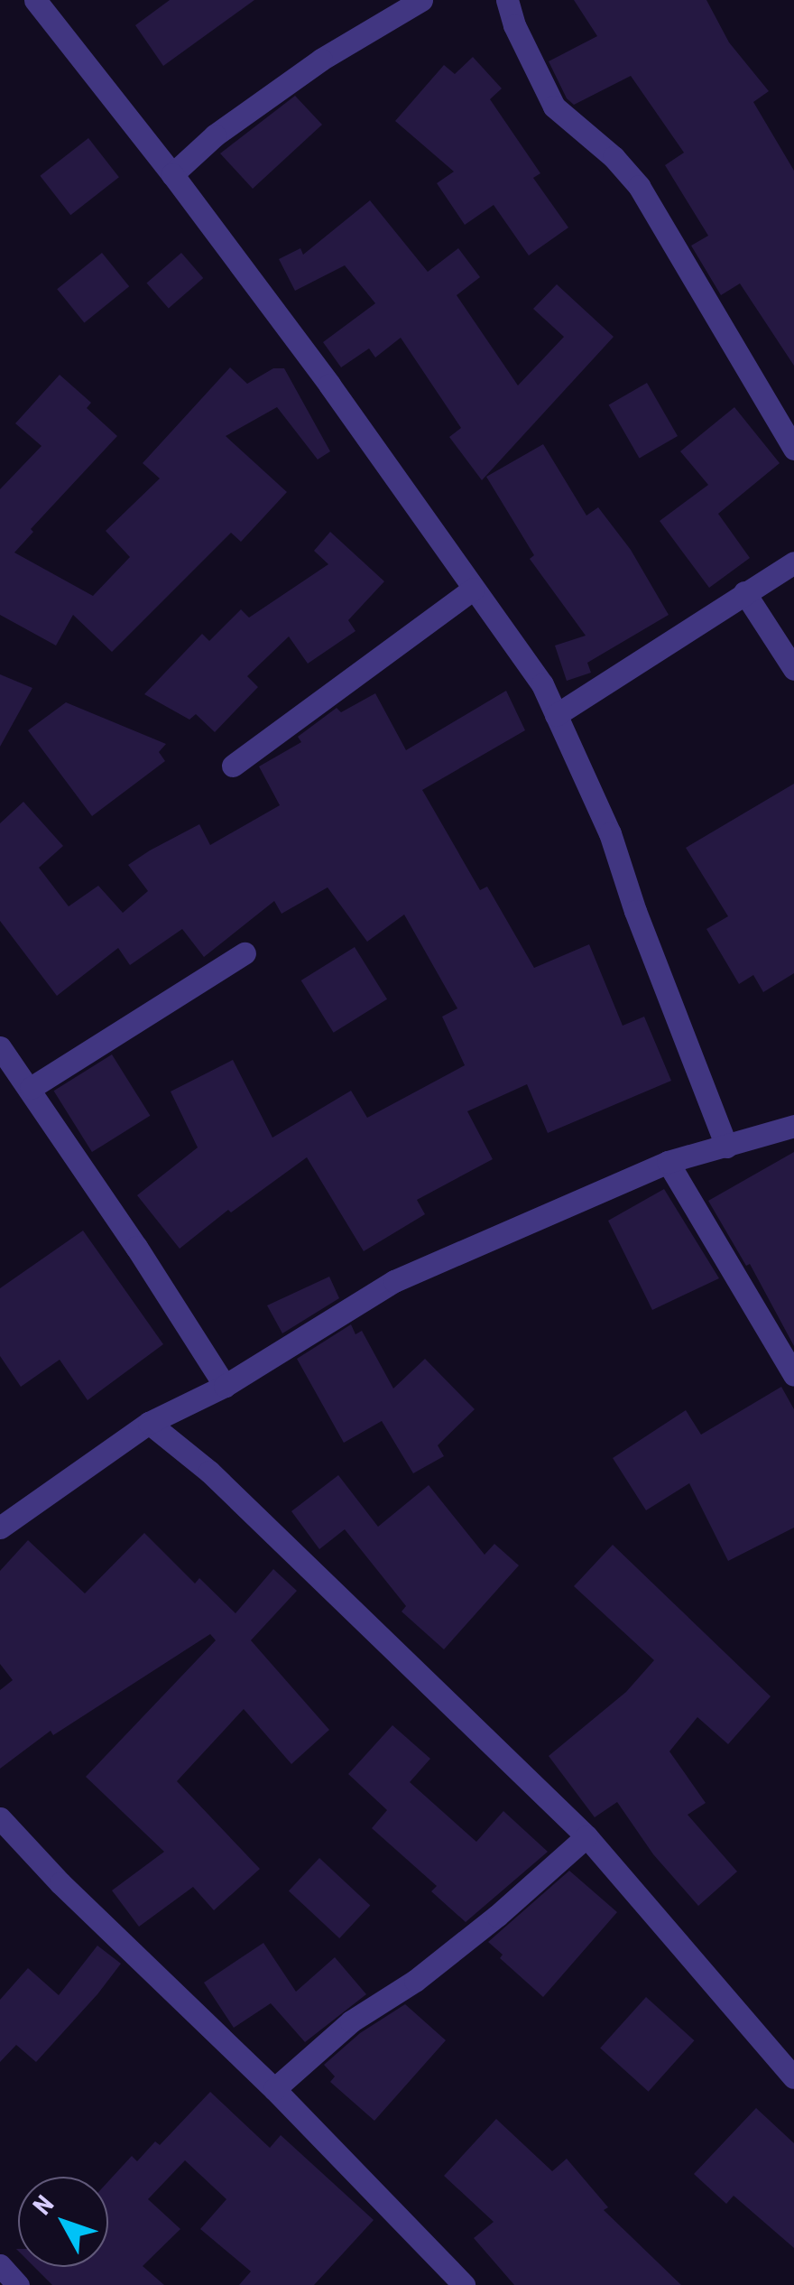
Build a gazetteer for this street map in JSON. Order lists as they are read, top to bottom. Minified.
{"north":"top left"}
